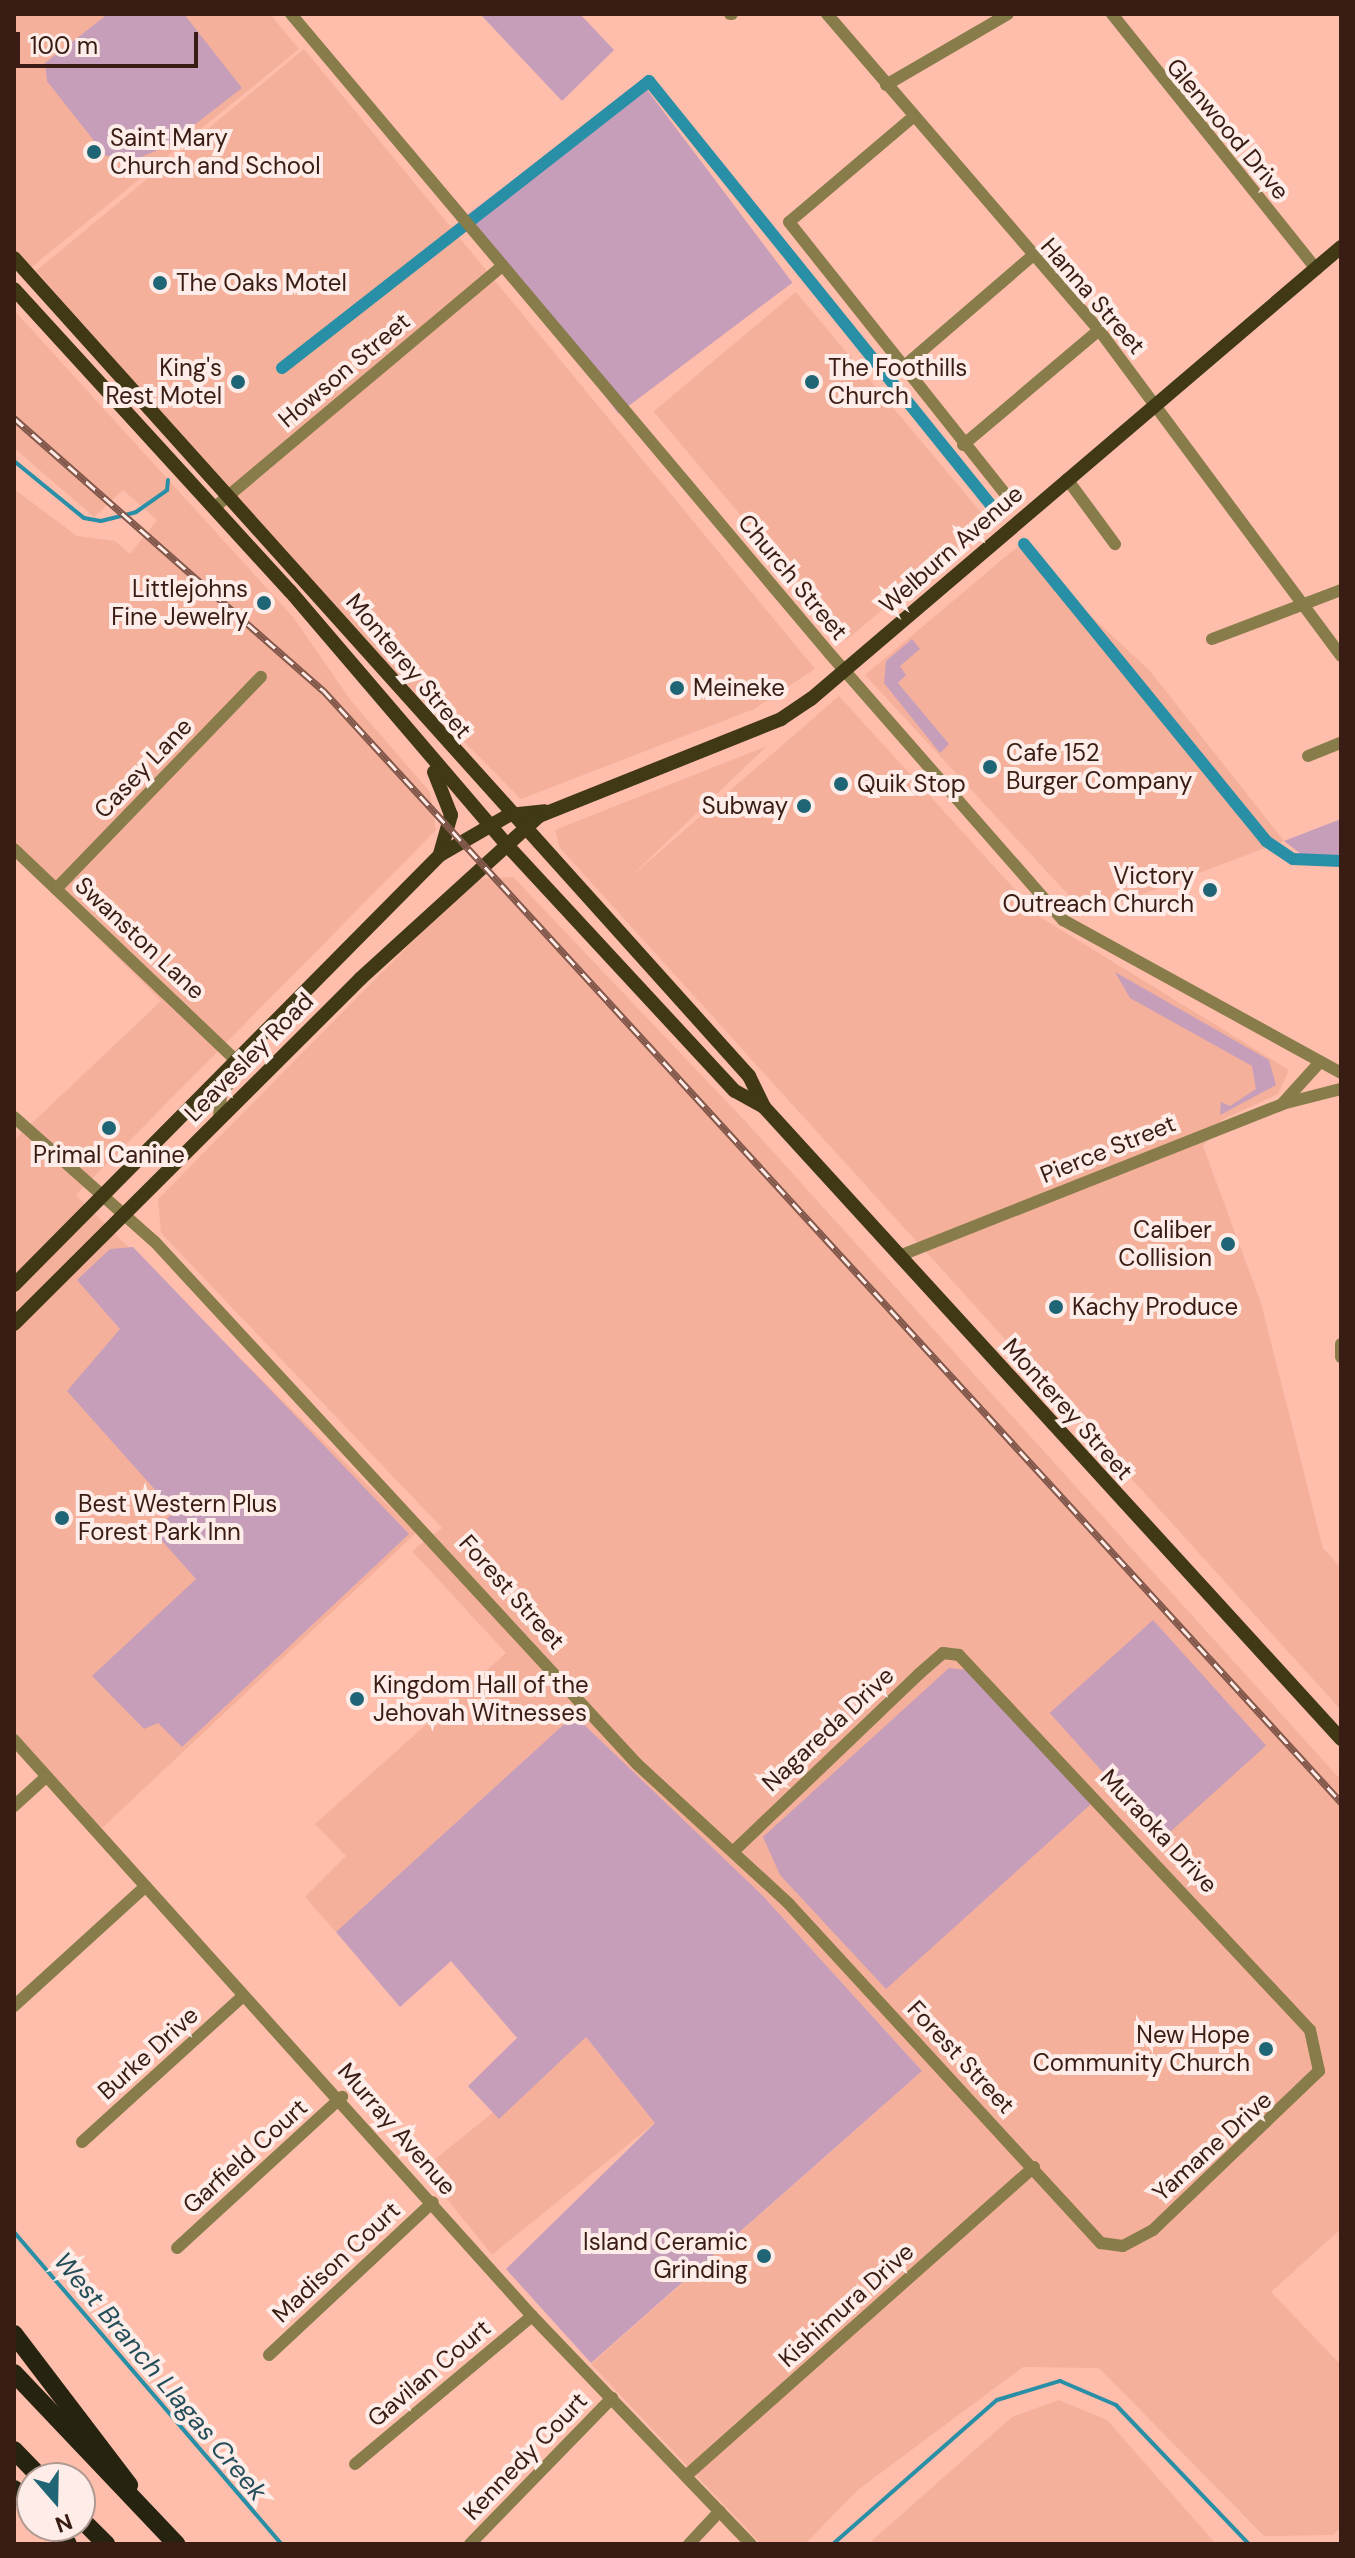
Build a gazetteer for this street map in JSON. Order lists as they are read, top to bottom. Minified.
{"streets":{"main road":["Welburn Avenue","Monterey Street","Leavesley Road"],"street":["Glenwood Drive","Hanna Street","Howson Street","Church Street","Casey Lane","Swanston Lane","Pierce Street","Forest Street","Nagareda Drive","Muraoka Drive","Burke Drive","Murray Avenue","Yamane Drive","Garfield Court","Madison Court","Kishimura Drive","Gavilan Court","Kennedy Court"]},"crossings":[["Glenwood Drive","Welburn Avenue"],["Hanna Street","Welburn Avenue"],["Howson Street","Church Street"],["Howson Street","Monterey Street"],["Welburn Avenue","Church Street"],["Welburn Avenue","Monterey Street"],["Welburn Avenue","Leavesley Road"],["Church Street","Pierce Street"],["Monterey Street","Leavesley Road"],["Monterey Street","Pierce Street"],["Casey Lane","Swanston Lane"],["Swanston Lane","Leavesley Road"],["Leavesley Road","Forest Street"],["Forest Street","Nagareda Drive"],["Forest Street","Yamane Drive"],["Forest Street","Kishimura Drive"],["Nagareda Drive","Muraoka Drive"],["Muraoka Drive","Yamane Drive"],["Burke Drive","Murray Avenue"],["Murray Avenue","Garfield Court"],["Murray Avenue","Madison Court"],["Murray Avenue","Kishimura Drive"],["Murray Avenue","Gavilan Court"],["Murray Avenue","Kennedy Court"]],"water":["West Branch Llagas Creek"],"places":["Saint Mary Church and School","The Oaks Motel","King's Rest Motel","The Foothills Church","Littlejohns Fine Jewelry","Meineke","Cafe 152 Burger Company","Quik Stop","Subway","Victory Outreach Church","Primal Canine","Caliber Collision","Kachy Produce","Best Western Plus Forest Park Inn","Kingdom Hall of the Jehovah Witnesses","New Hope Community Church","Island Ceramic Grinding"],"scale_bar":"100 m","north":"bottom"}
